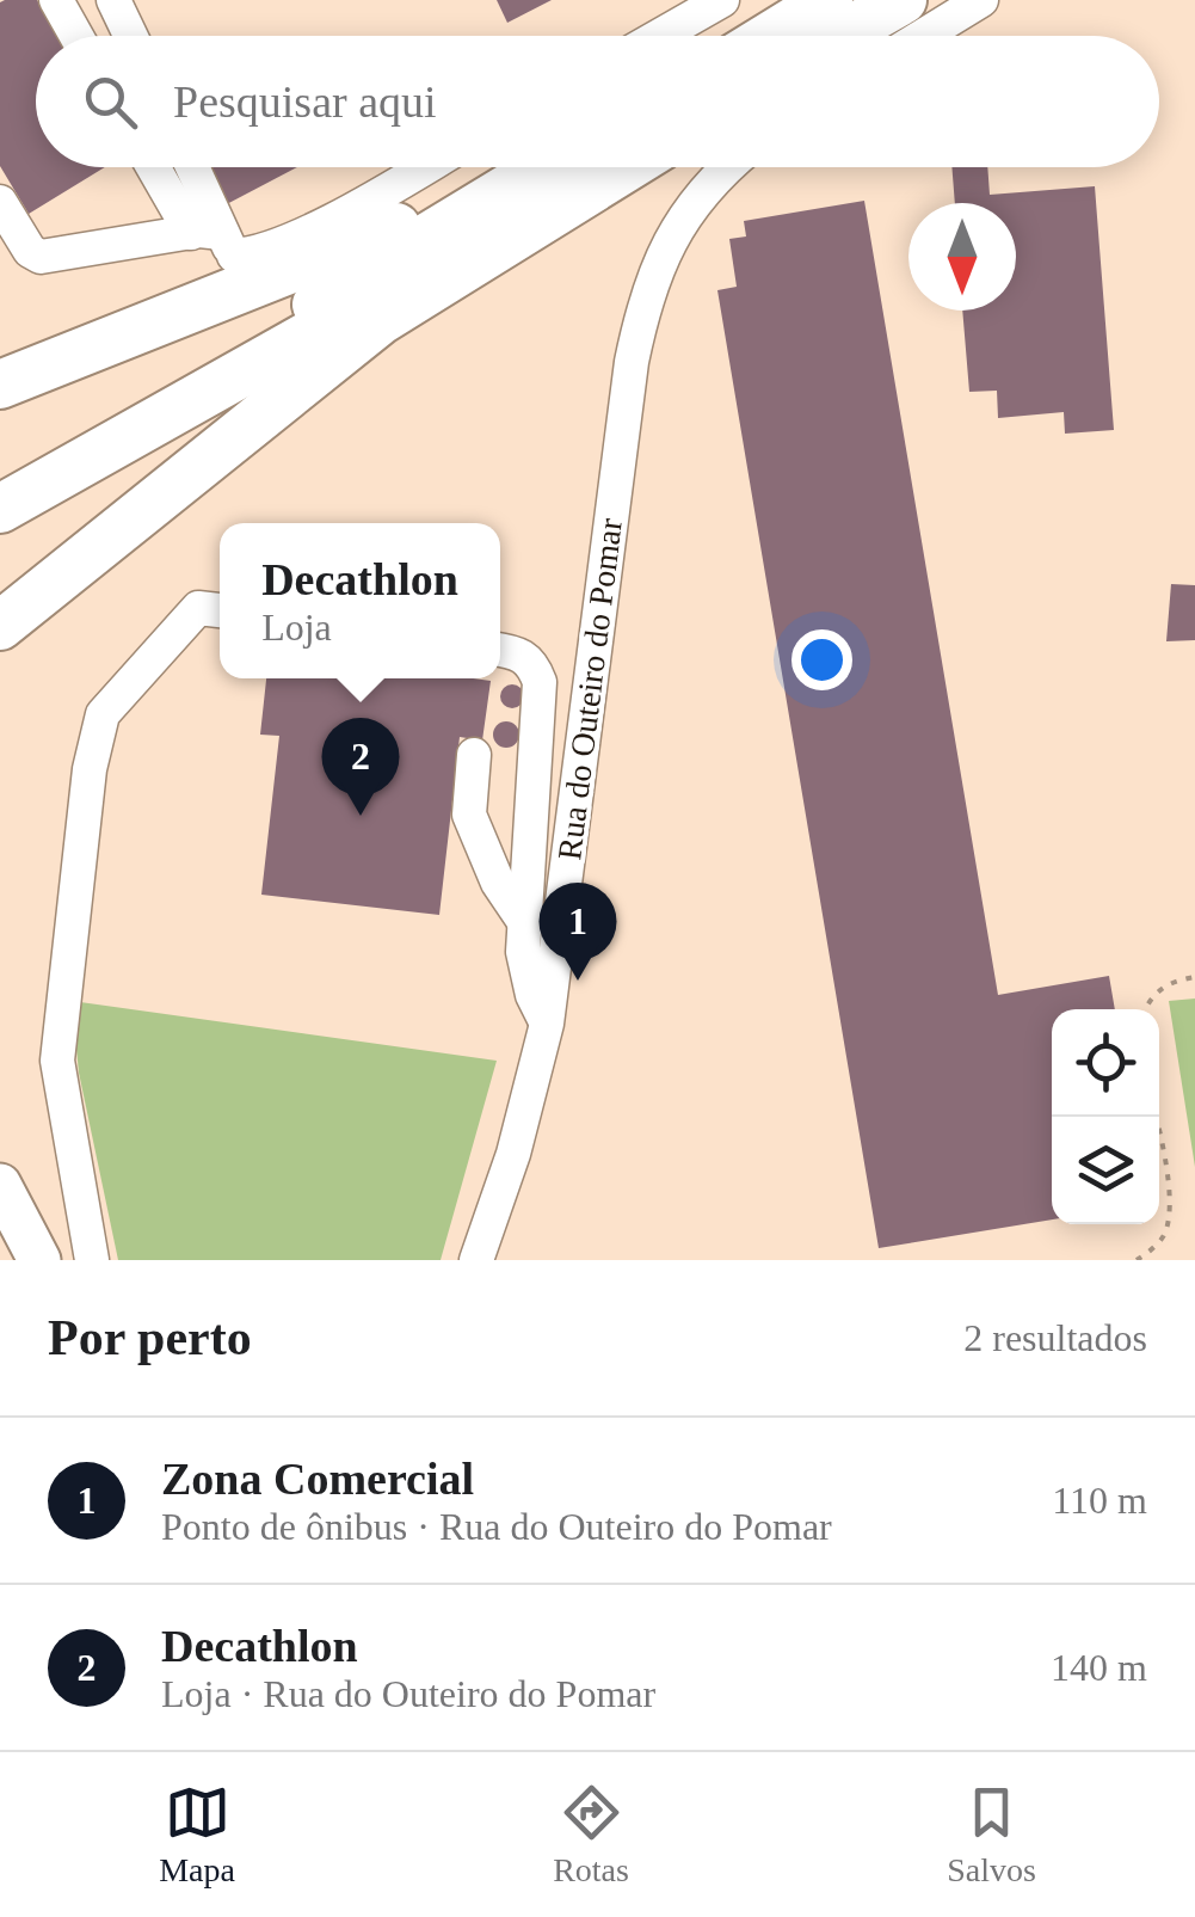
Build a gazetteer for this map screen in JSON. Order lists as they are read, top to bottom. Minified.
{"streets":{"street":["Rua do Outeiro do Pomar"]},"north":"bottom","page":{"search":"Pesquisar aqui","popup":["Decathlon","Loja"],"pins":["2","1"],"heading":["Por perto","2 resultados"],"list":[{"mark":"1","name":"Zona Comercial","note":"Ponto de ônibus · Rua do Outeiro do Pomar","value":"110 m"},{"mark":"2","name":"Decathlon","note":"Loja · Rua do Outeiro do Pomar","value":"140 m"}],"nav":["Mapa","Rotas","Salvos"]}}
